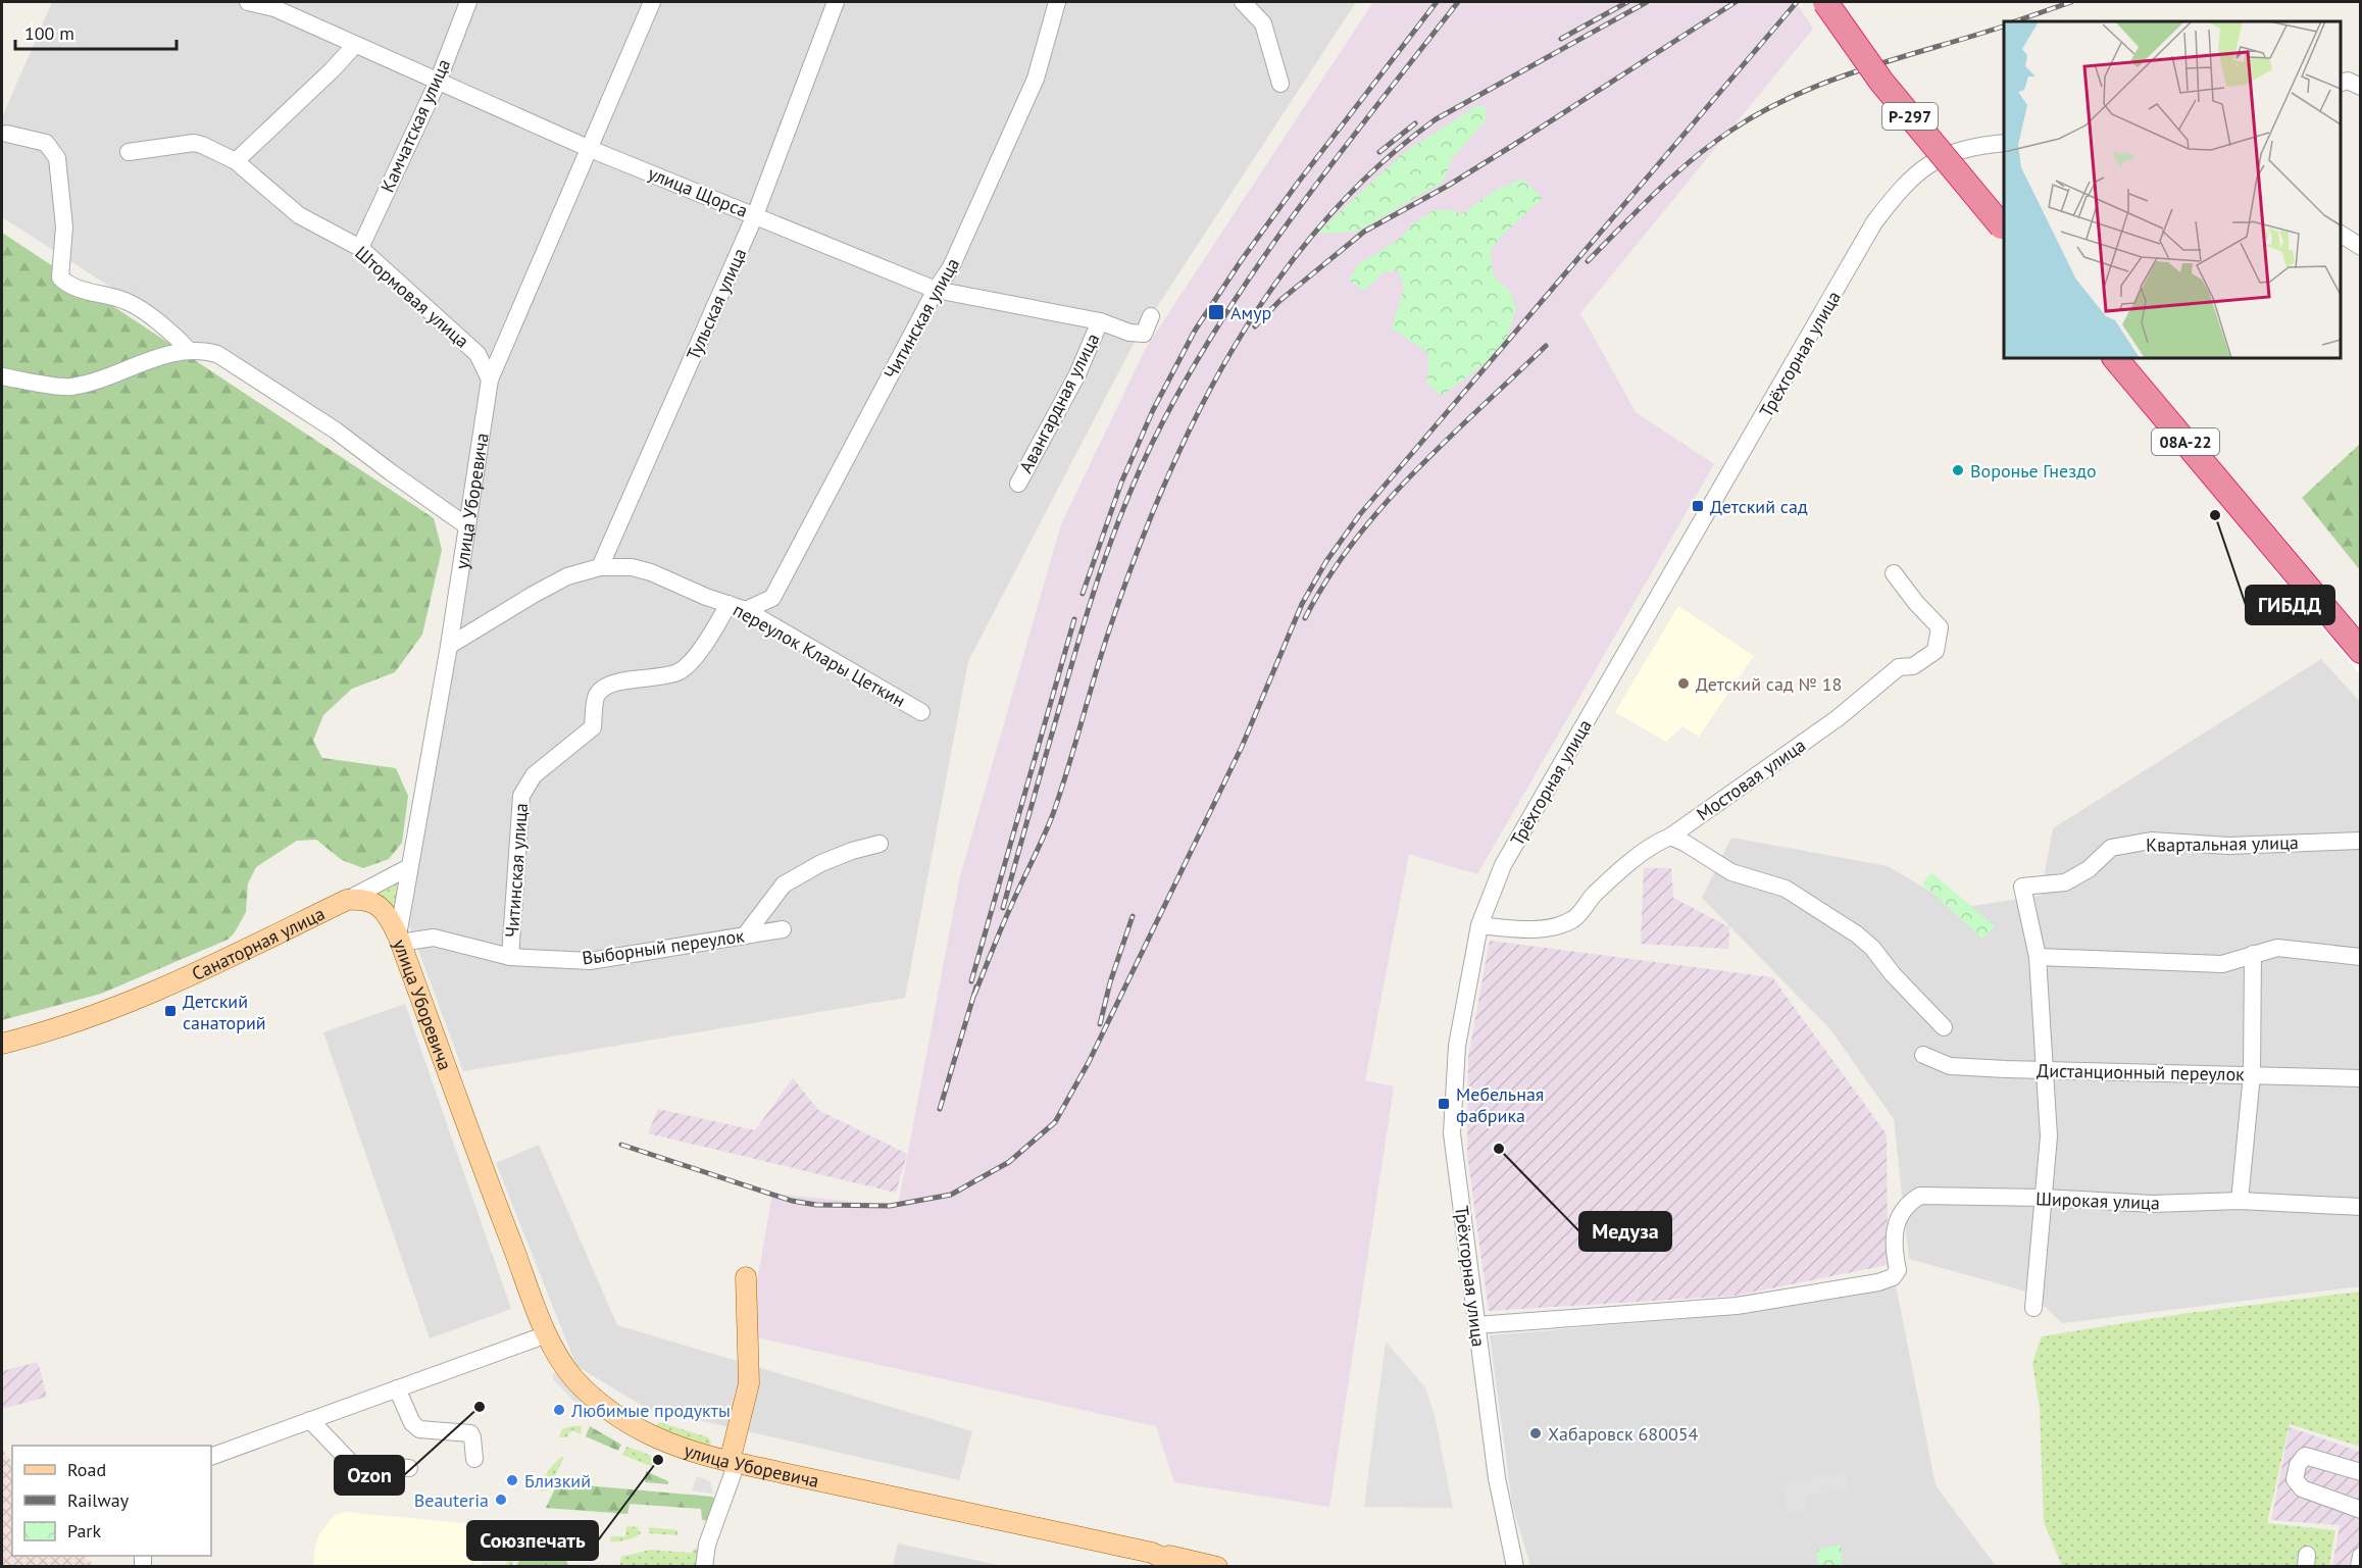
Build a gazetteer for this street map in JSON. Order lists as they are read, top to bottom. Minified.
{"streets":{"highway":["Р-297","08А-22"],"main road":["улица Уборевича","Санаторная улица"],"street":["Камчатская улица","улица Щорса","Штормовая улица","Тульская улица","Читинская улица","Трёхгорная улица","Авангардная улица","переулок Клары Цеткин","Мостовая улица","Квартальная улица","Выборный переулок","Дистанционный переулок","Широкая улица"]},"crossings":[["Камчатская улица","улица Щорса"],["Камчатская улица","Штормовая улица"],["улица Щорса","Тульская улица"],["улица Щорса","Читинская улица"],["улица Щорса","Авангардная улица"],["улица Щорса","улица Уборевича"],["Штормовая улица","улица Уборевича"],["Тульская улица","переулок Клары Цеткин"],["Читинская улица","переулок Клары Цеткин"],["Читинская улица","Выборный переулок"],["Трёхгорная улица","Мостовая улица"],["Трёхгорная улица","Широкая улица"],["улица Уборевича","переулок Клары Цеткин"],["улица Уборевича","Санаторная улица"],["улица Уборевича","Выборный переулок"],["Санаторная улица","Выборный переулок"]],"places":{"transit":["Амур","Детский сад","Детский санаторий","Мебельная фабрика"],"other":["Воронье Гнездо","ГИБДД","Детский сад № 18","Медуза","Ozon","Любимые продукты","Хабаровск 680054","Союзпечать","Близкий","Beauteria"]},"legend":["Road","Railway","Park"],"scale_bar":"100 m"}
